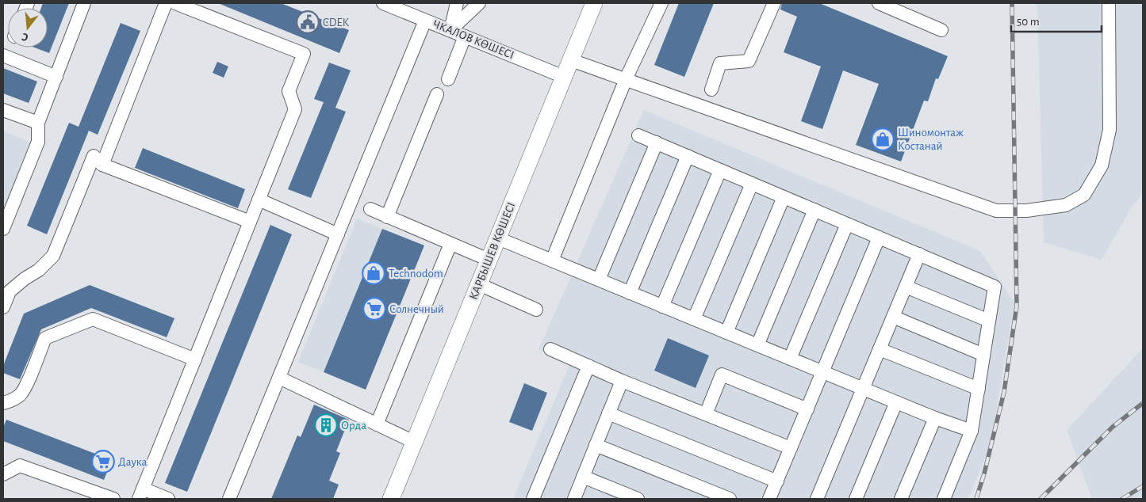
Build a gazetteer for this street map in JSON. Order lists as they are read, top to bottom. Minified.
{"streets":{"main road":["КАРБЫШЕВ КӨШЕСІ"],"street":["ЧКАЛОВ КӨШЕСІ"]},"crossings":[["ЧКАЛОВ КӨШЕСІ","КАРБЫШЕВ КӨШЕСІ"]],"places":{"public building":["CDEK"],"shop":["Шиномонтаж Костанай","Technodom"],"supermarket":["Солнечный","Даука"],"building":["Орда"]},"scale_bar":"50 m","north":"bottom"}
